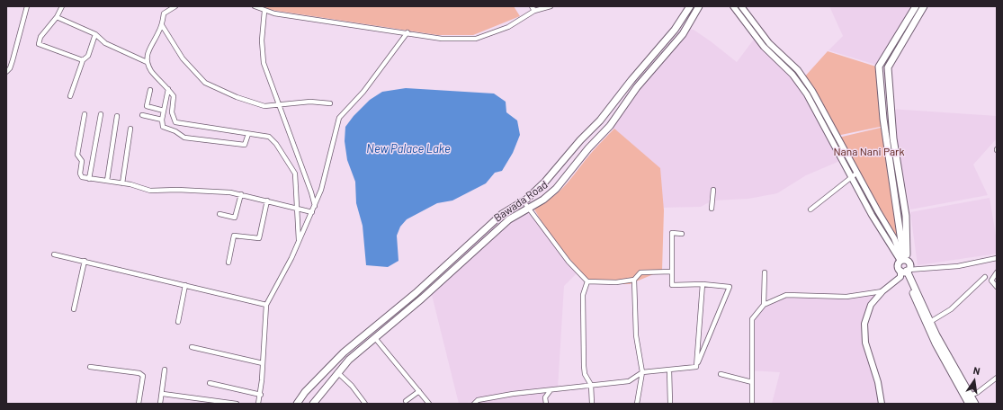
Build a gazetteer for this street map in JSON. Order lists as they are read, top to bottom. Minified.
{"streets":{"main road":["Bawada Road"]},"water":["New Palace Lake"],"parks":["Nana Nani Park"],"north":"top"}
